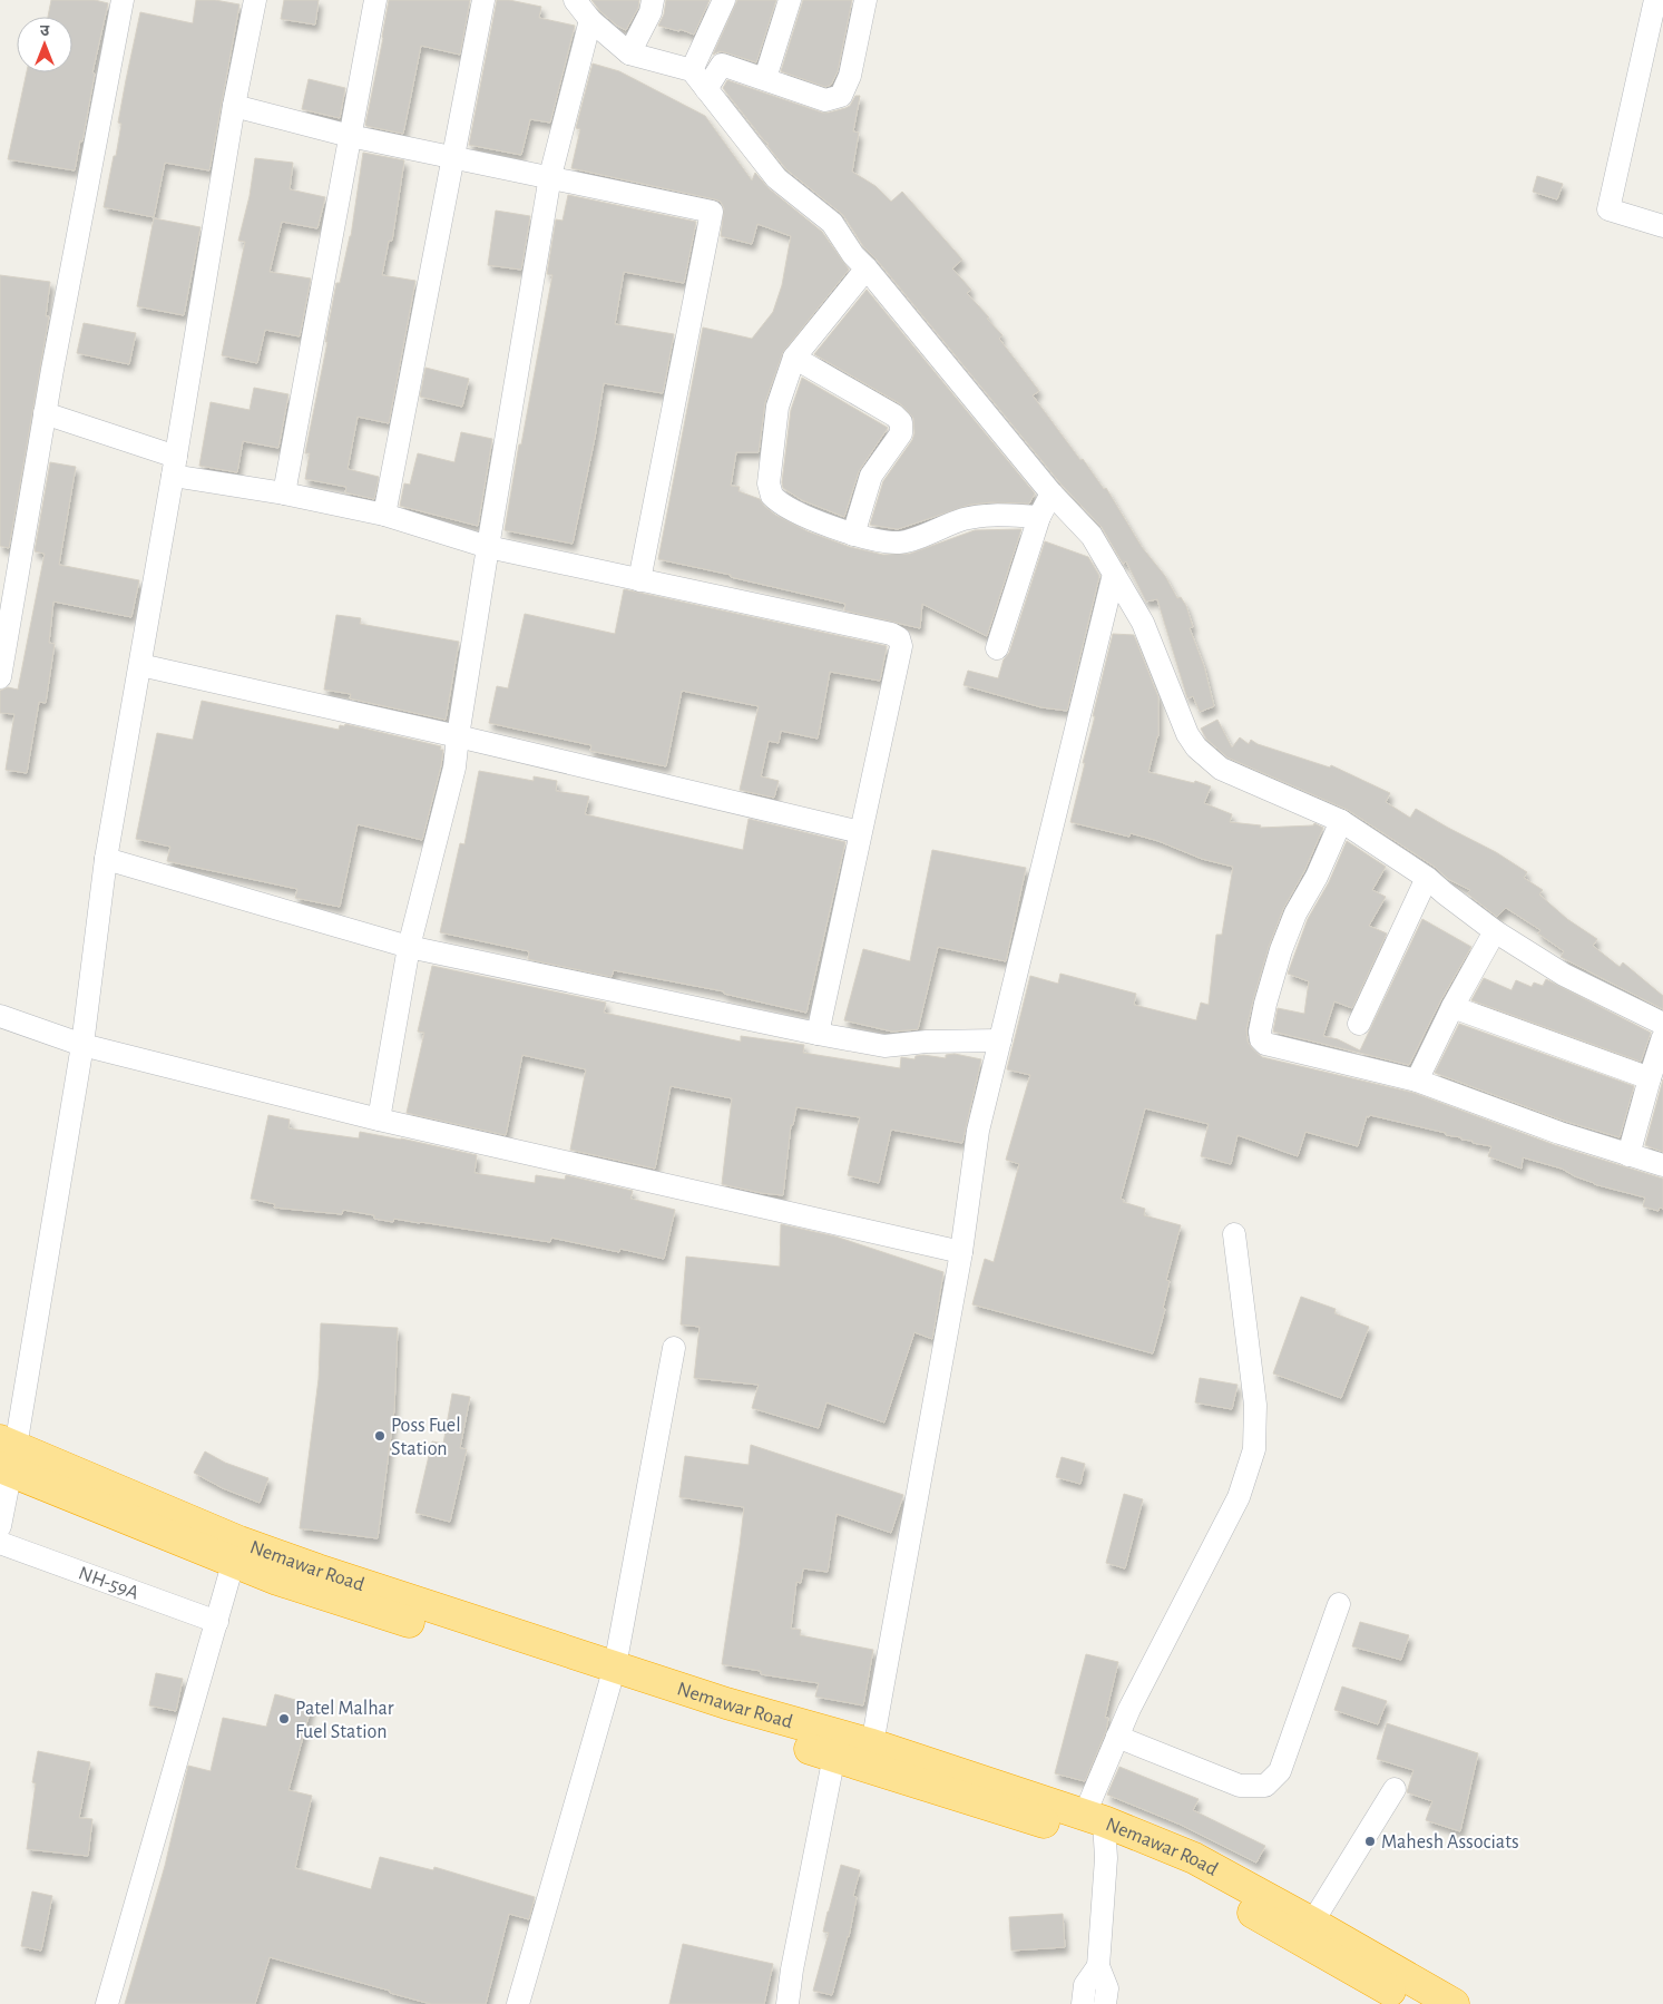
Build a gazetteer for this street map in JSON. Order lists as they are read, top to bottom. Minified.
{"streets":{"highway":["Nemawar Road"],"street":["NH-59A"]},"places":["Poss Fuel Station","Patel Malhar Fuel Station","Mahesh Associats"],"north":"top"}
